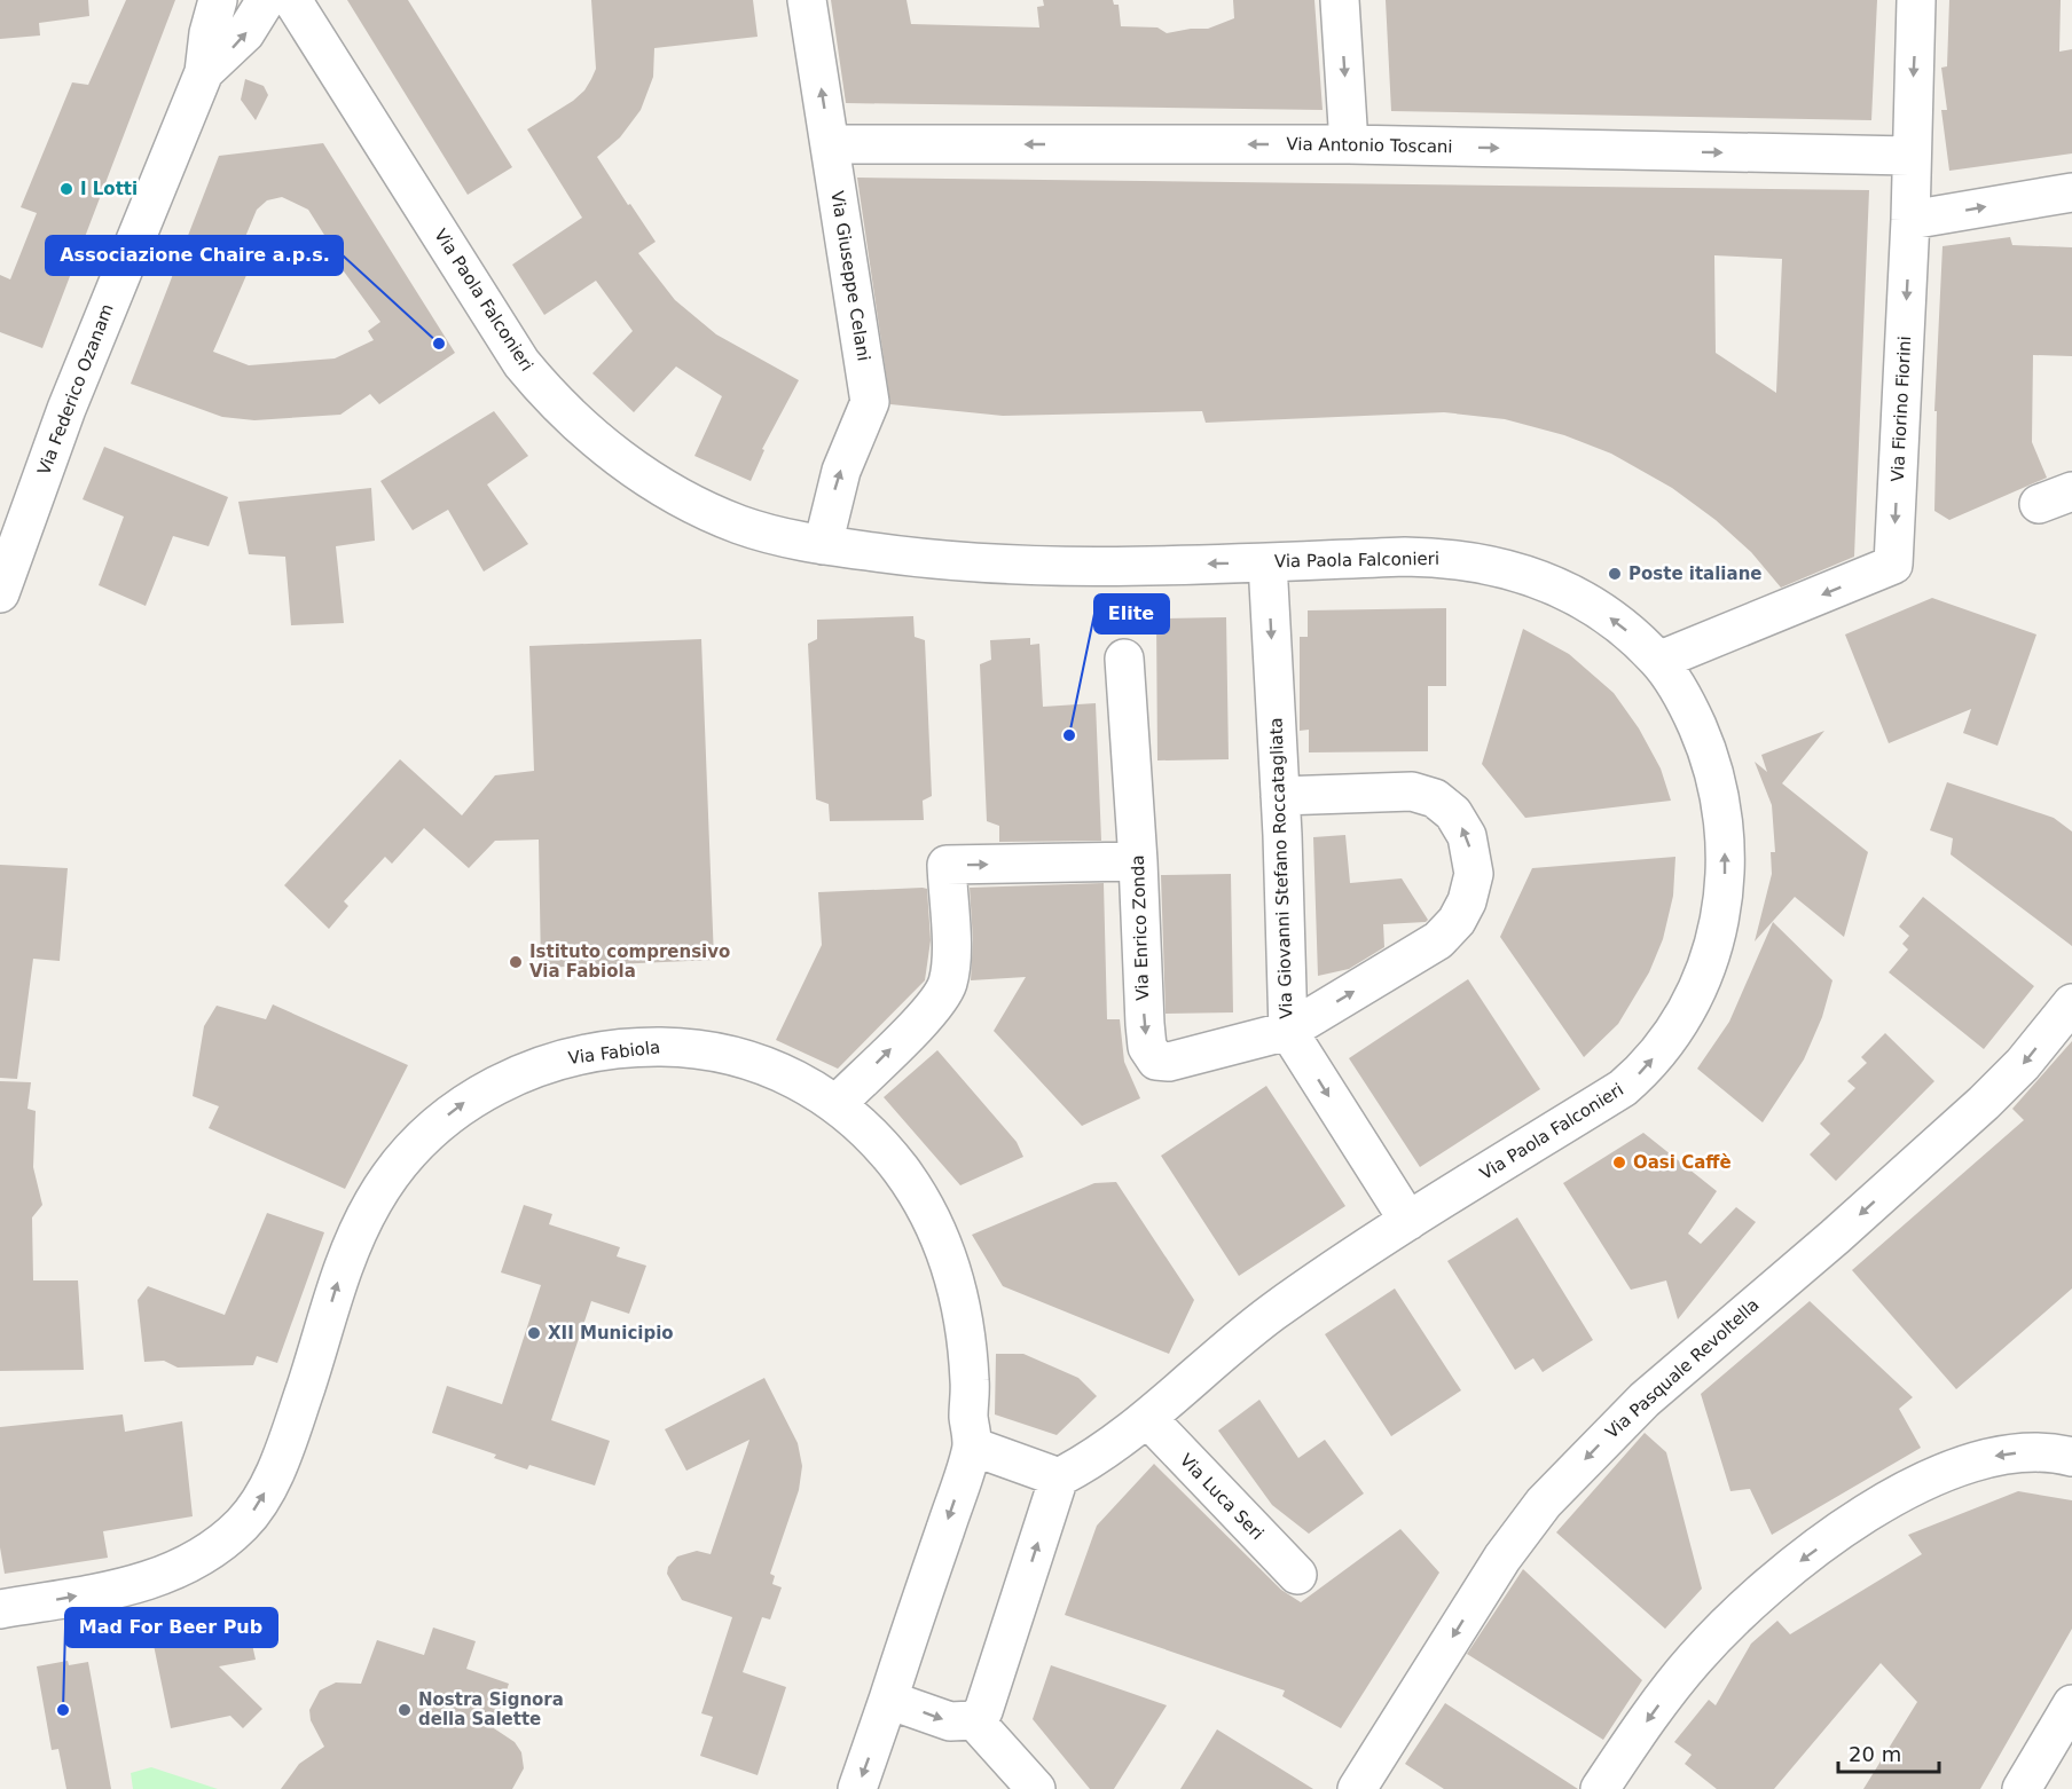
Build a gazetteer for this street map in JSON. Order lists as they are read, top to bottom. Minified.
{"streets":{"street":["Via Antonio Toscani","Via Giuseppe Celani","Via Paola Falconieri","Via Federico Ozanam","Via Fiorino Fiorini","Via Giovanni Stefano Roccatagliata","Via Enrico Zonda","Via Fabiola","Via Pasquale Revoltella","Via Luca Seri"]},"crossings":[["Via Antonio Toscani","Via Giuseppe Celani"],["Via Antonio Toscani","Via Fiorino Fiorini"],["Via Giuseppe Celani","Via Paola Falconieri"],["Via Paola Falconieri","Via Fiorino Fiorini"],["Via Paola Falconieri","Via Giovanni Stefano Roccatagliata"],["Via Paola Falconieri","Via Luca Seri"],["Via Giovanni Stefano Roccatagliata","Via Enrico Zonda"]],"one_way":["Via Giuseppe Celani","Via Fiorino Fiorini","Via Giovanni Stefano Roccatagliata","Via Fabiola"],"places":["I Lotti","Associazione Chaire a.p.s.","Poste italiane","Elite","Istituto comprensivo Via Fabiola","Oasi Caffè","XII Municipio","Mad For Beer Pub","Nostra Signora della Salette"],"scale_bar":"20 m"}
